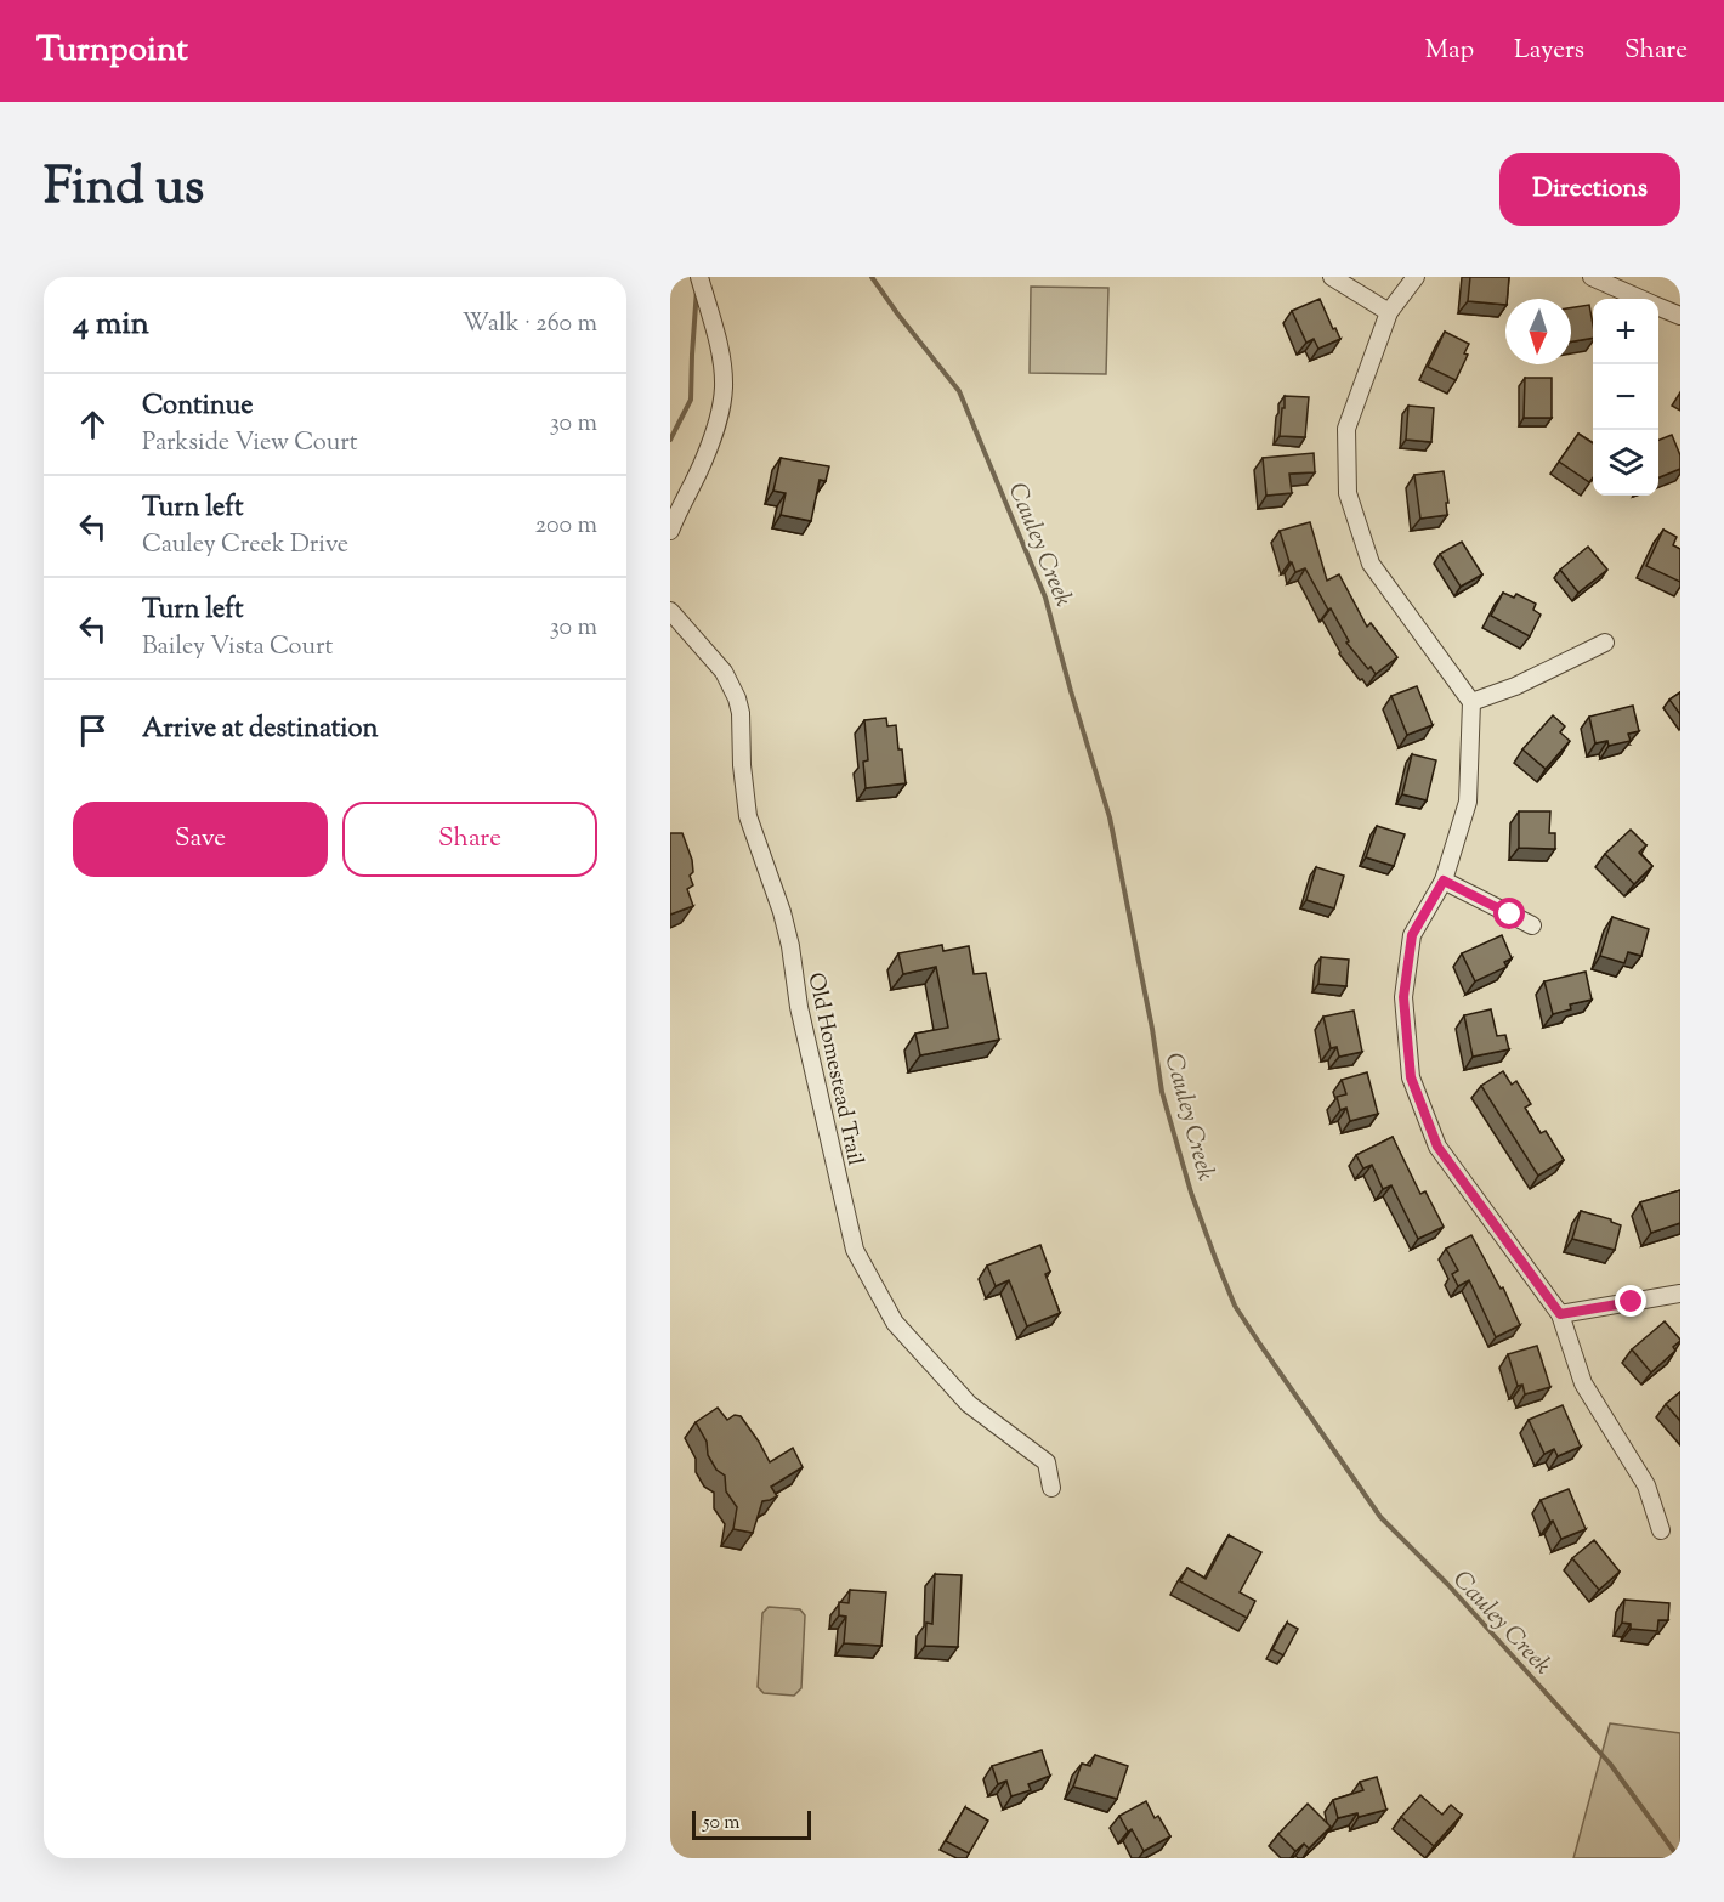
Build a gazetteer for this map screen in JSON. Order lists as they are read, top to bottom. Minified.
{"streets":{"street":["Old Homestead Trail"]},"water":["Cauley Creek"],"scale_bar":"50 m","north":"bottom","page":{"header":"Turnpoint","nav":["Map","Layers","Share"],"title":"Find us","buttons":["Directions",["Save","Share"]],"heading":["4 min","Walk · 260 m"],"map_buttons":["+","−"],"list":[["Continue","Parkside View Court","30 m"],["Turn left","Cauley Creek Drive","200 m"],["Turn left","Bailey Vista Court","30 m"],"Arrive at destination"],"scale":"50 m"}}
